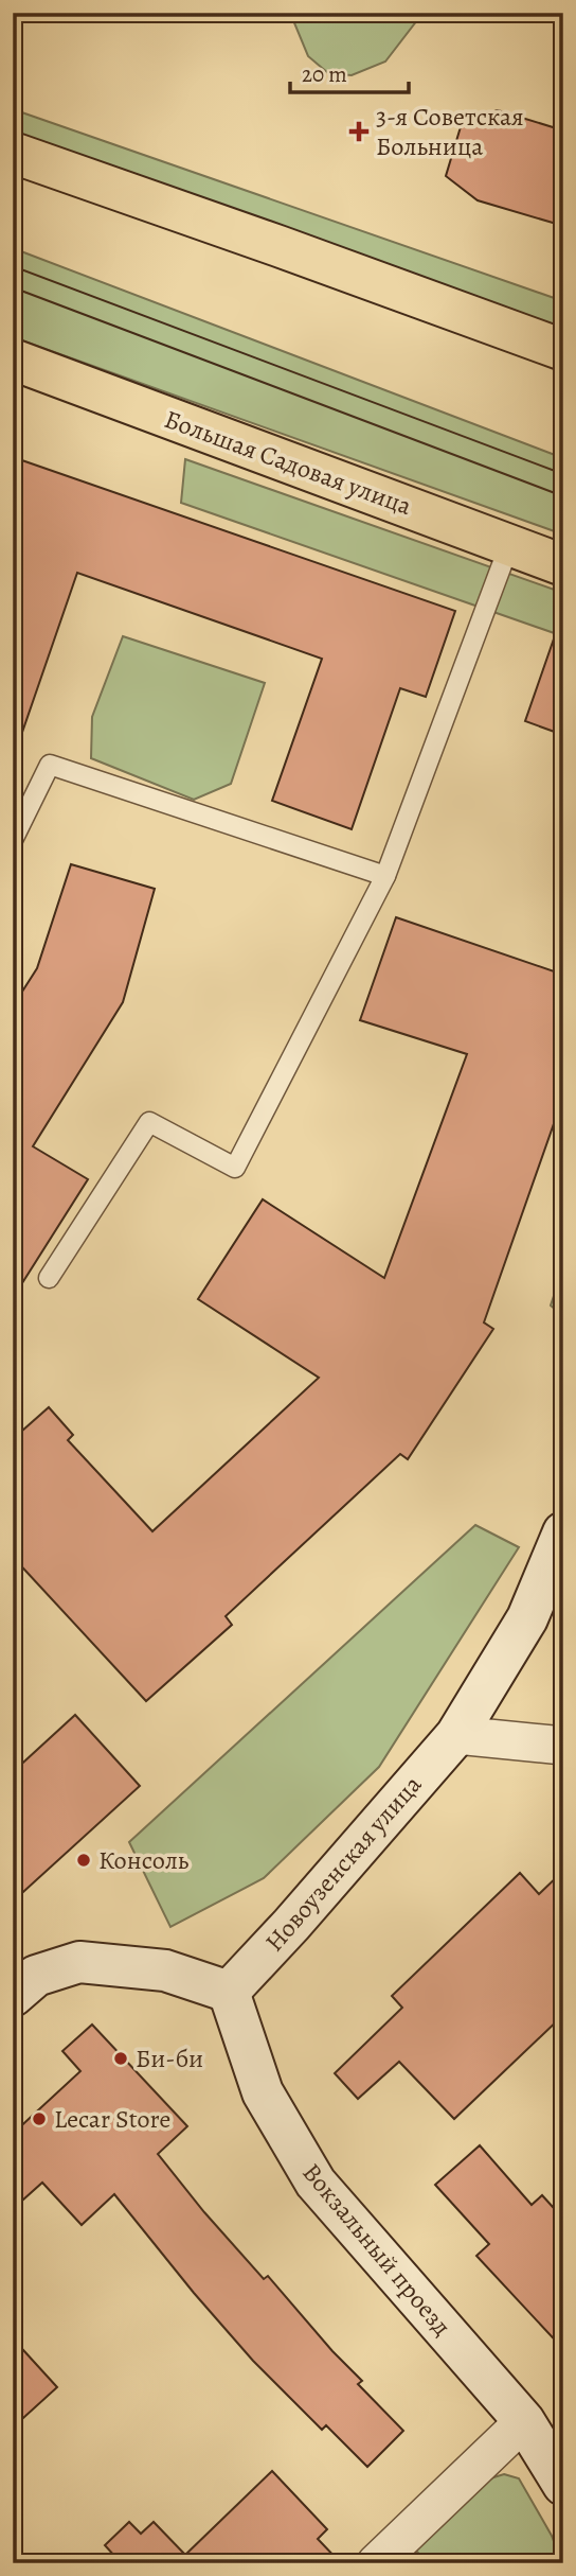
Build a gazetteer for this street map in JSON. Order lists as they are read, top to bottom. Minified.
{"streets":{"main road":["Большая Садовая улица","Новоузенская улица","Вокзальный проезд"]},"crossings":[["Новоузенская улица","Вокзальный проезд"]],"places":{"health":["3-я Советская Больница"],"other":["Консоль","Би-би","Lecar Store"]},"scale_bar":"20 m"}
